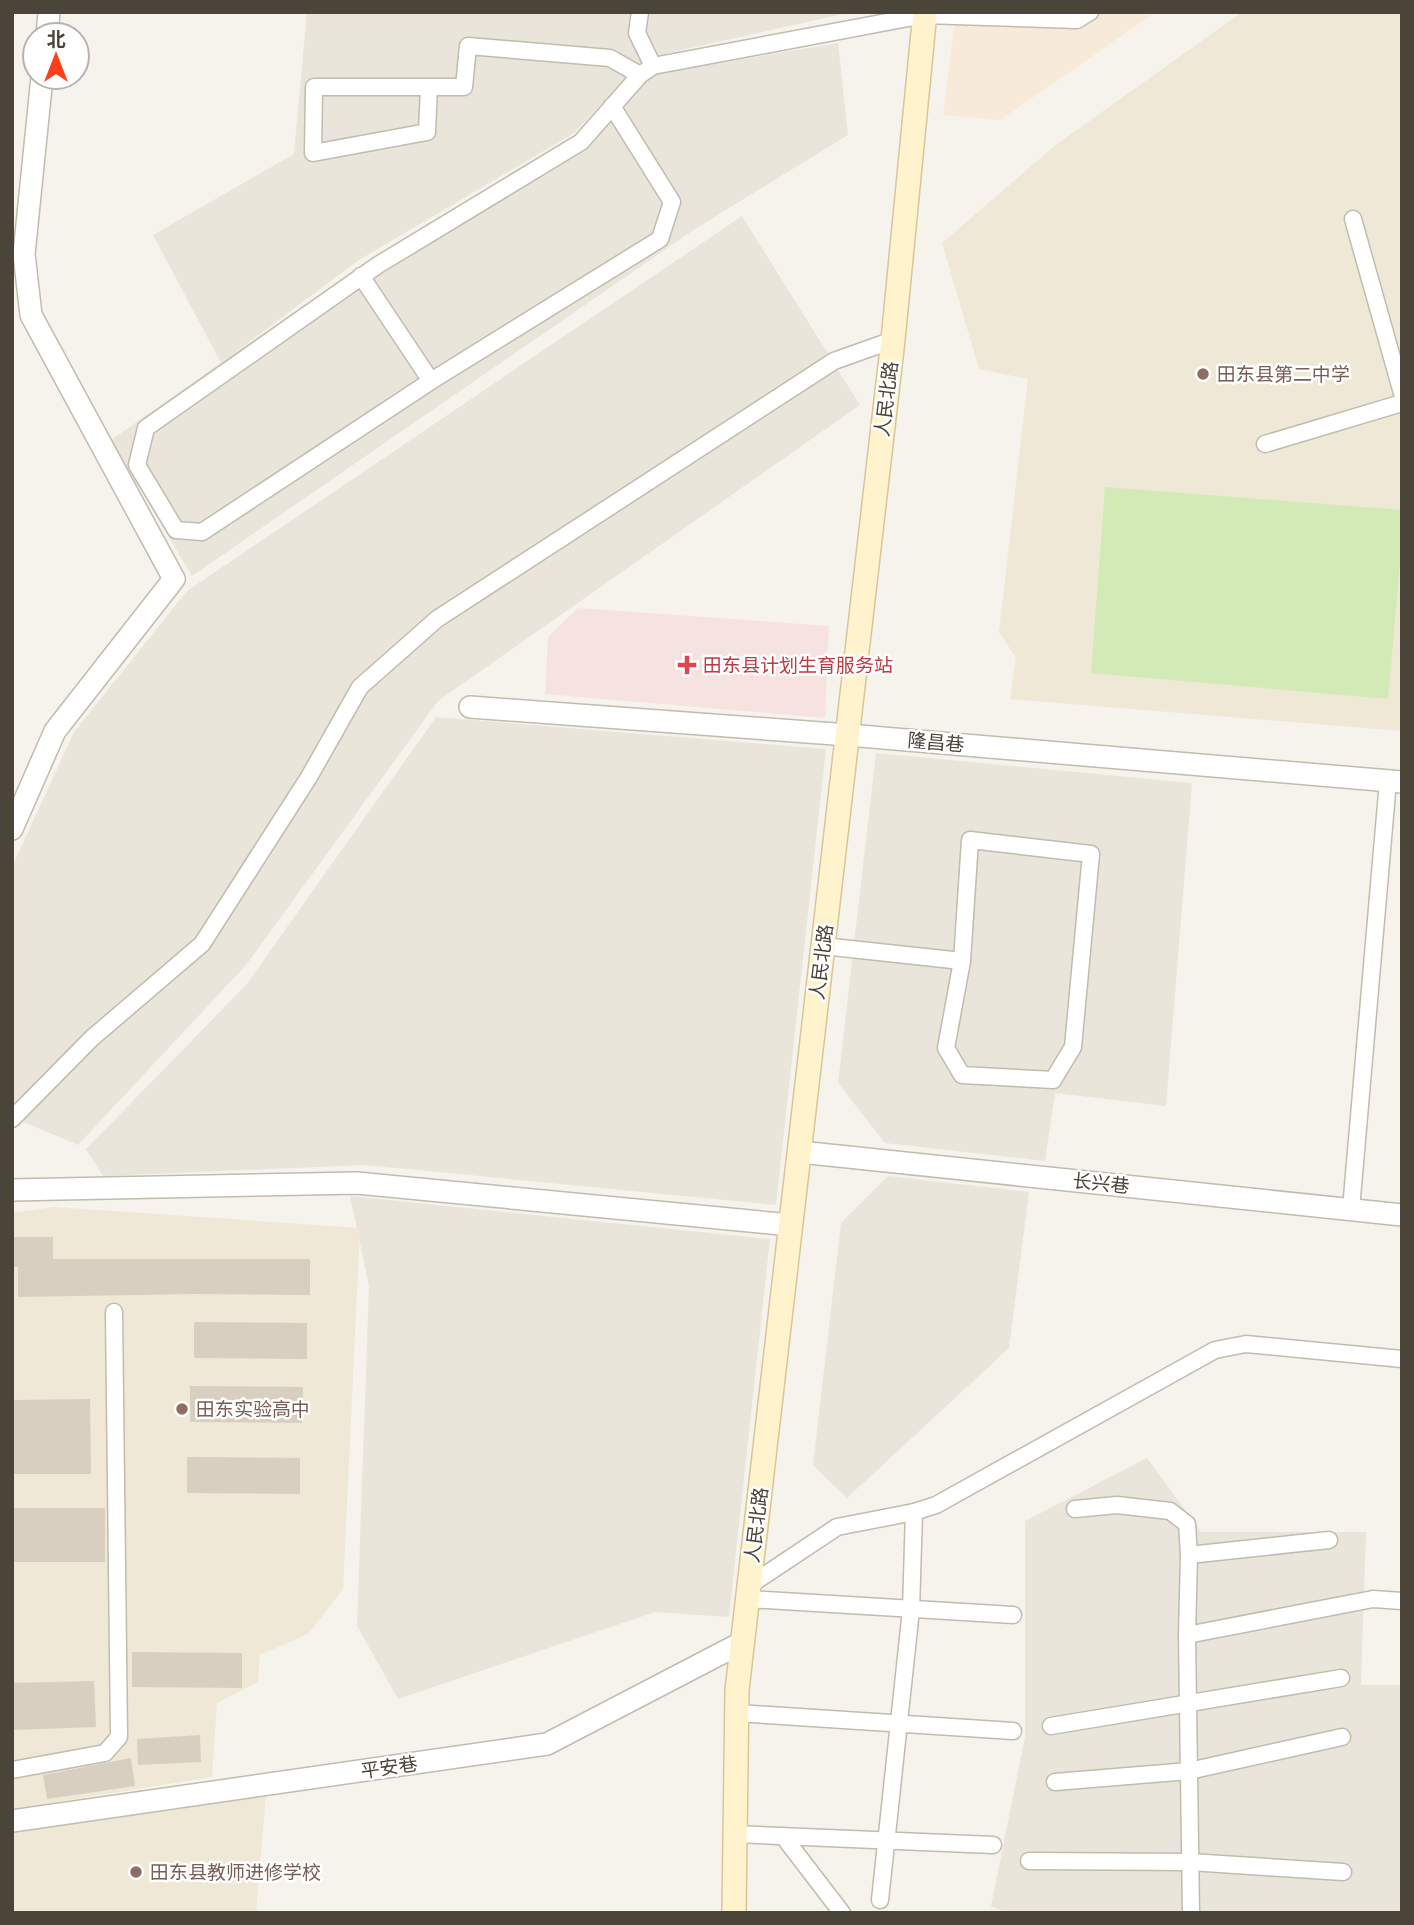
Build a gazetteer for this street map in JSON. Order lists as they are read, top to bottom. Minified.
{"streets":{"main road":["人民北路"],"street":["隆昌巷","长兴巷","平安巷"]},"crossings":[["人民北路","隆昌巷"],["人民北路","长兴巷"],["人民北路","平安巷"]],"places":{"other":["田东县第二中学","田东实验高中","田东县教师进修学校"],"health":["田东县计划生育服务站"]},"north":"top"}
